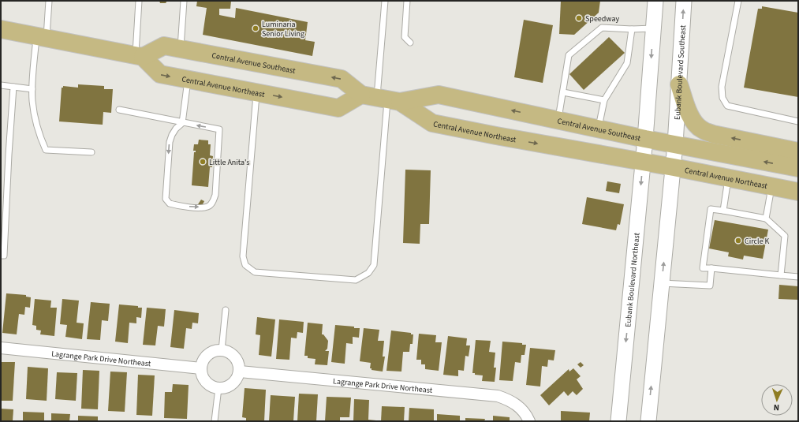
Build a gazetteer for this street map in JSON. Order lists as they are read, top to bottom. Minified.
{"streets":{"main road":["Central Avenue Southeast","Eubank Boulevard Southeast","Central Avenue Northeast","Eubank Boulevard Northeast"],"street":["Lagrange Park Drive Northeast"]},"crossings":[["Central Avenue Southeast","Eubank Boulevard Southeast"],["Central Avenue Southeast","Central Avenue Northeast"],["Central Avenue Southeast","Eubank Boulevard Northeast"],["Central Avenue Northeast","Eubank Boulevard Northeast"]],"one_way":["Central Avenue Southeast","Central Avenue Northeast"],"places":["Speedway","Luminaria Senior Living","Little Anita's","Circle K"],"north":"bottom"}
